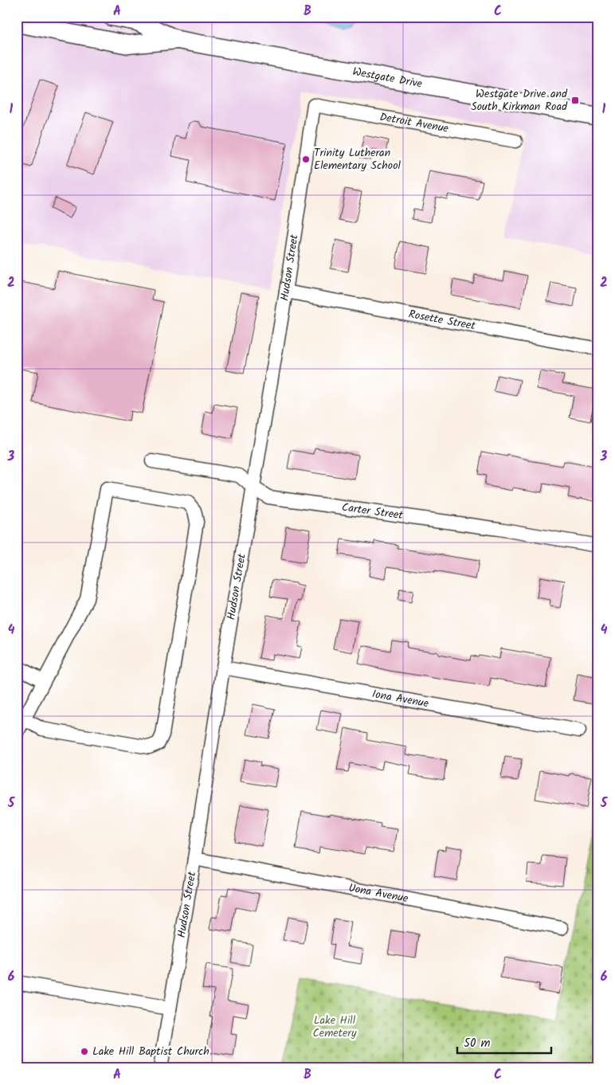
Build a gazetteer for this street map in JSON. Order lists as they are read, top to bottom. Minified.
{"streets":{"street":["Westgate Drive","Detroit Avenue","Hudson Street","Rosette Street","Carter Street","Iona Avenue","Uona Avenue"]},"crossings":[["Detroit Avenue","Hudson Street"],["Hudson Street","Rosette Street"],["Hudson Street","Carter Street"],["Hudson Street","Iona Avenue"],["Hudson Street","Uona Avenue"]],"parks":["Lake Hill Cemetery"],"places":{"transit":["Westgate Drive and South Kirkman Road"],"other":["Trinity Lutheran Elementary School","Lake Hill Baptist Church"]},"scale_bar":"50 m","grid":{"columns":["A","B","C"],"rows":["1","2","3","4","5","6"]}}
